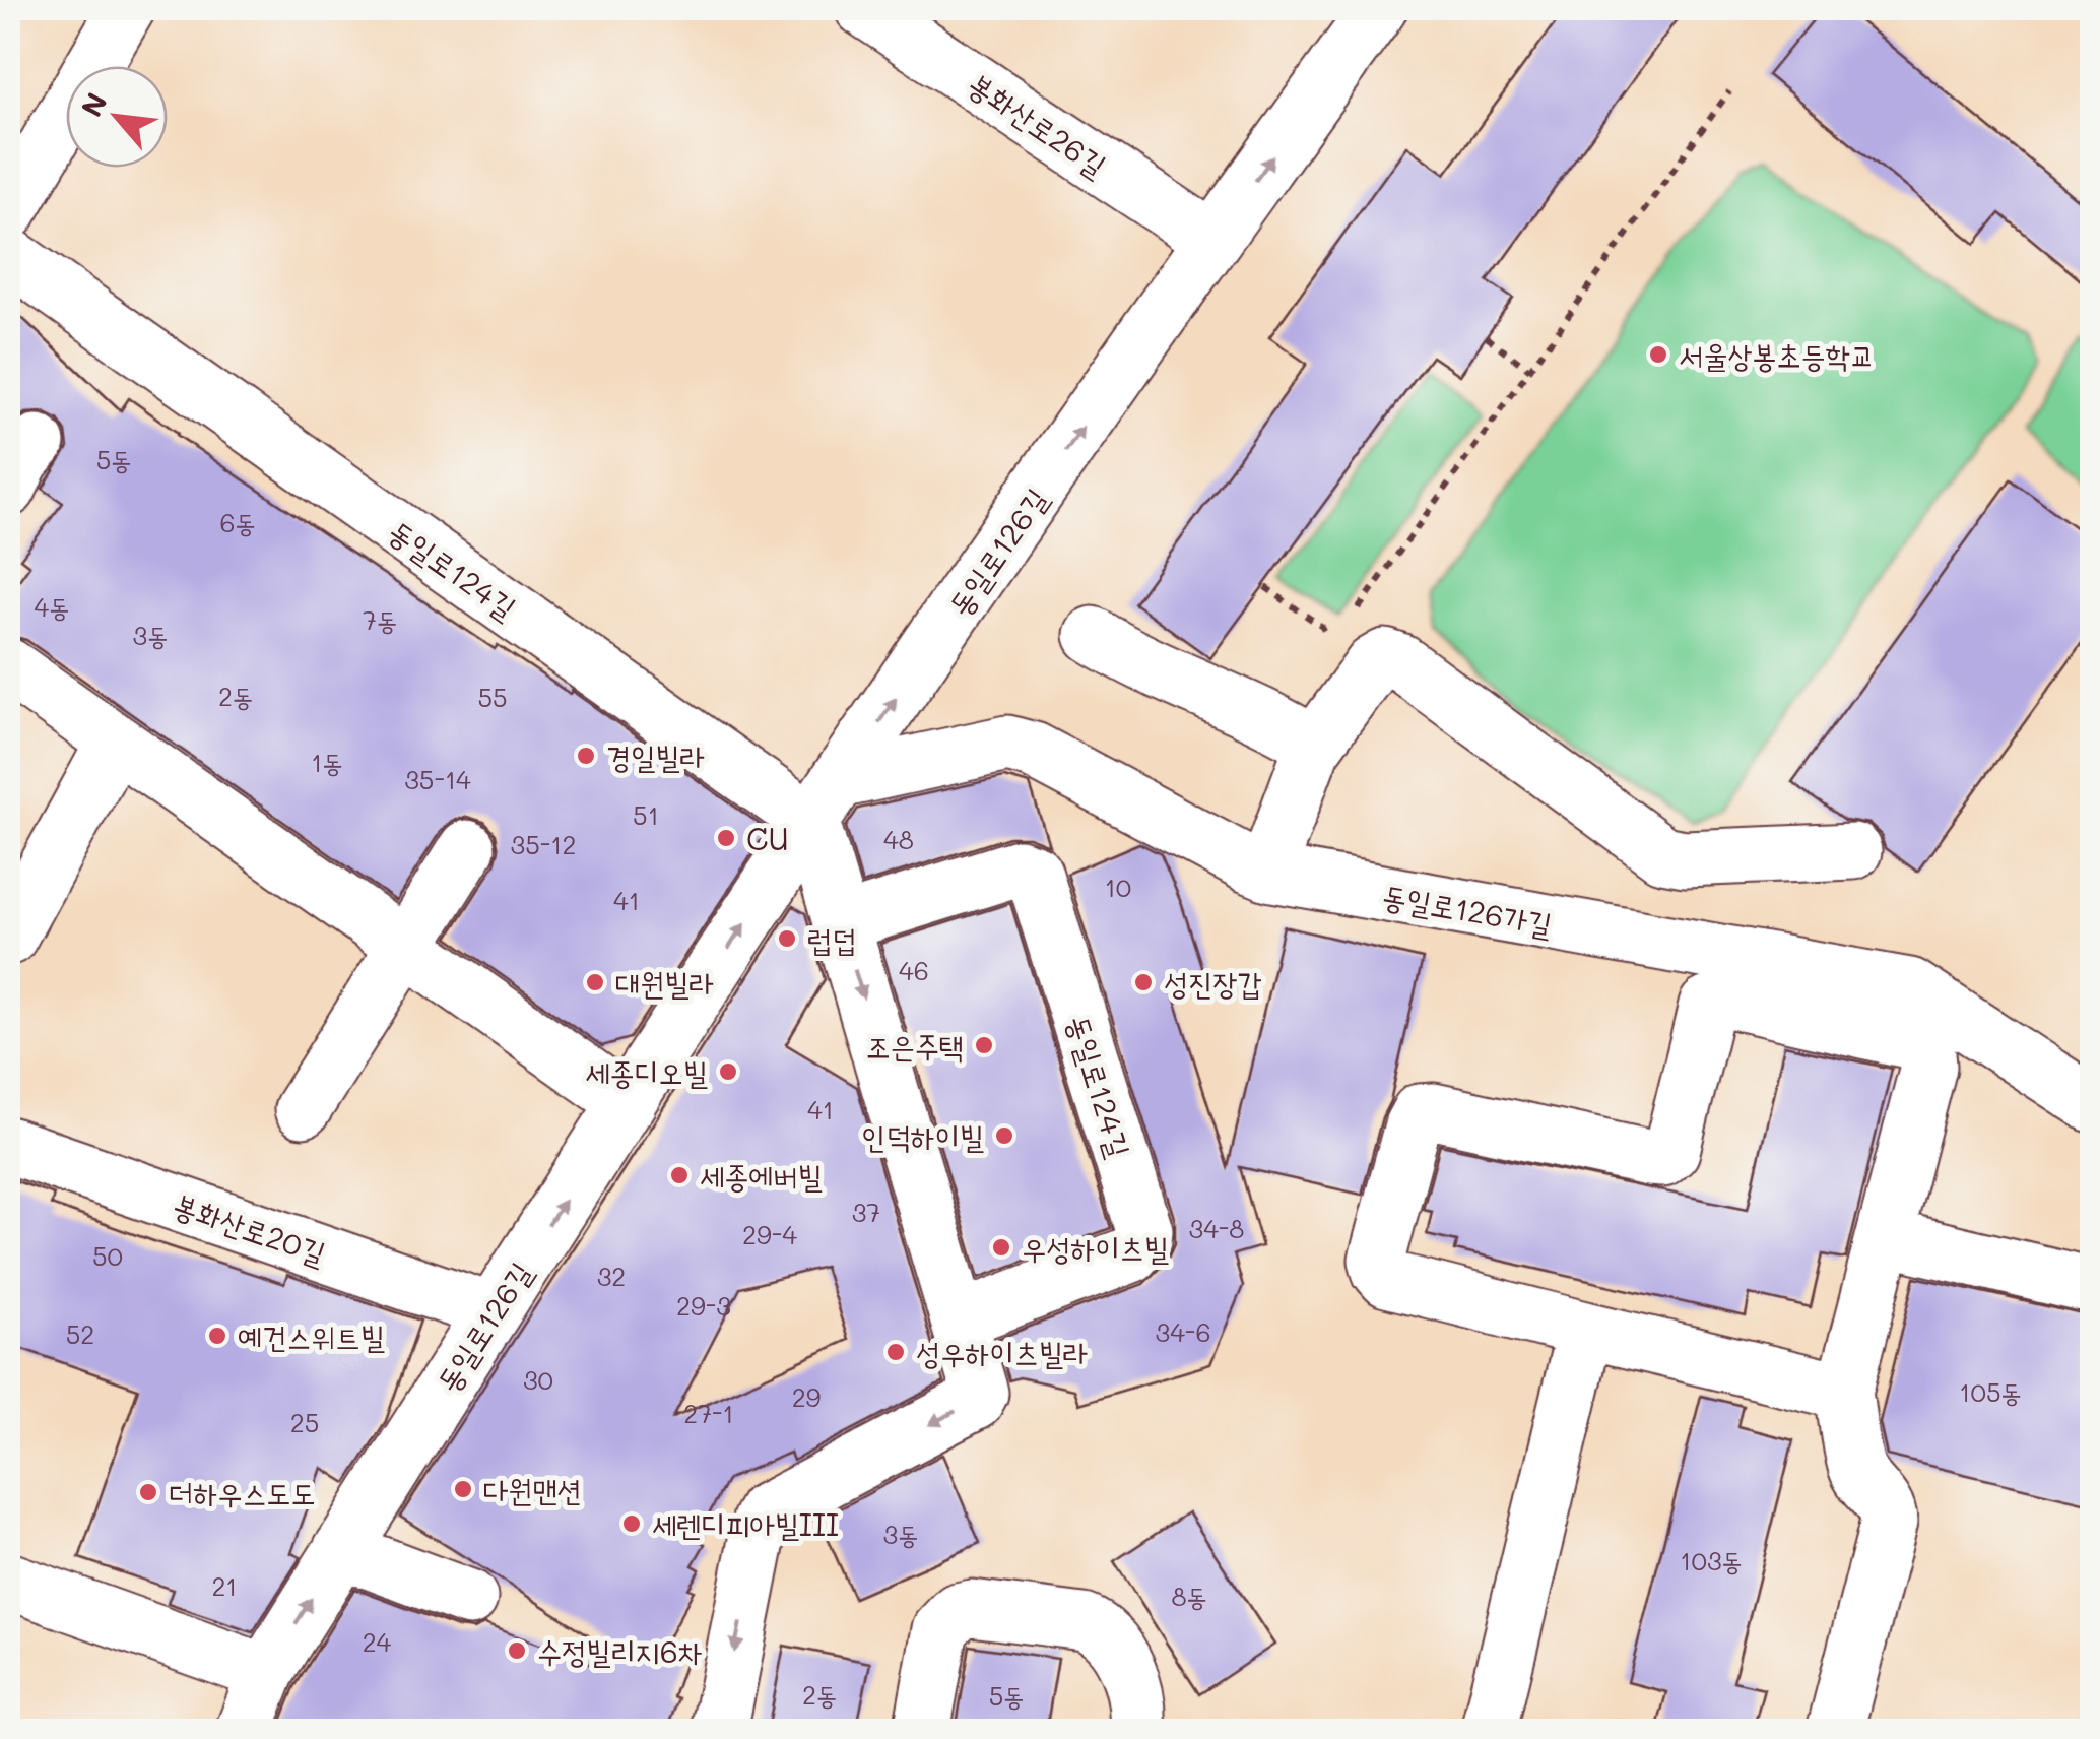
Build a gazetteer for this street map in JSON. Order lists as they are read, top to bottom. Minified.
{"streets":{"street":["봉화산로26길","동일로126길","동일로124길","동일로126가길","봉화산로20길"]},"crossings":[["봉화산로26길","동일로126길"],["동일로126길","동일로124길"],["동일로126길","동일로126가길"],["동일로126길","봉화산로20길"],["동일로124길","동일로126가길"]],"one_way":["동일로126길"],"places":["서울상봉초등학교","경일빌라","CU","럽덥","대원빌라","성진장갑","조은주택","세종디오빌","인덕하이빌","세종에버빌","우성하이츠빌","예건스위트빌","성우하이츠빌라","다원맨션","더하우스도도","세렌디피아빌III","수정빌리지6차"],"house_numbers":["5동","6동","4동","7동","3동","2동","55","1동","35-14","51","48","35-12","10","41","46","41","37","34-8","29-4","50","32","29-3","34-6","52","30","105동","29","27-1","25","3동","103동","21","8동","24","2동","5동"],"north":"top left"}
